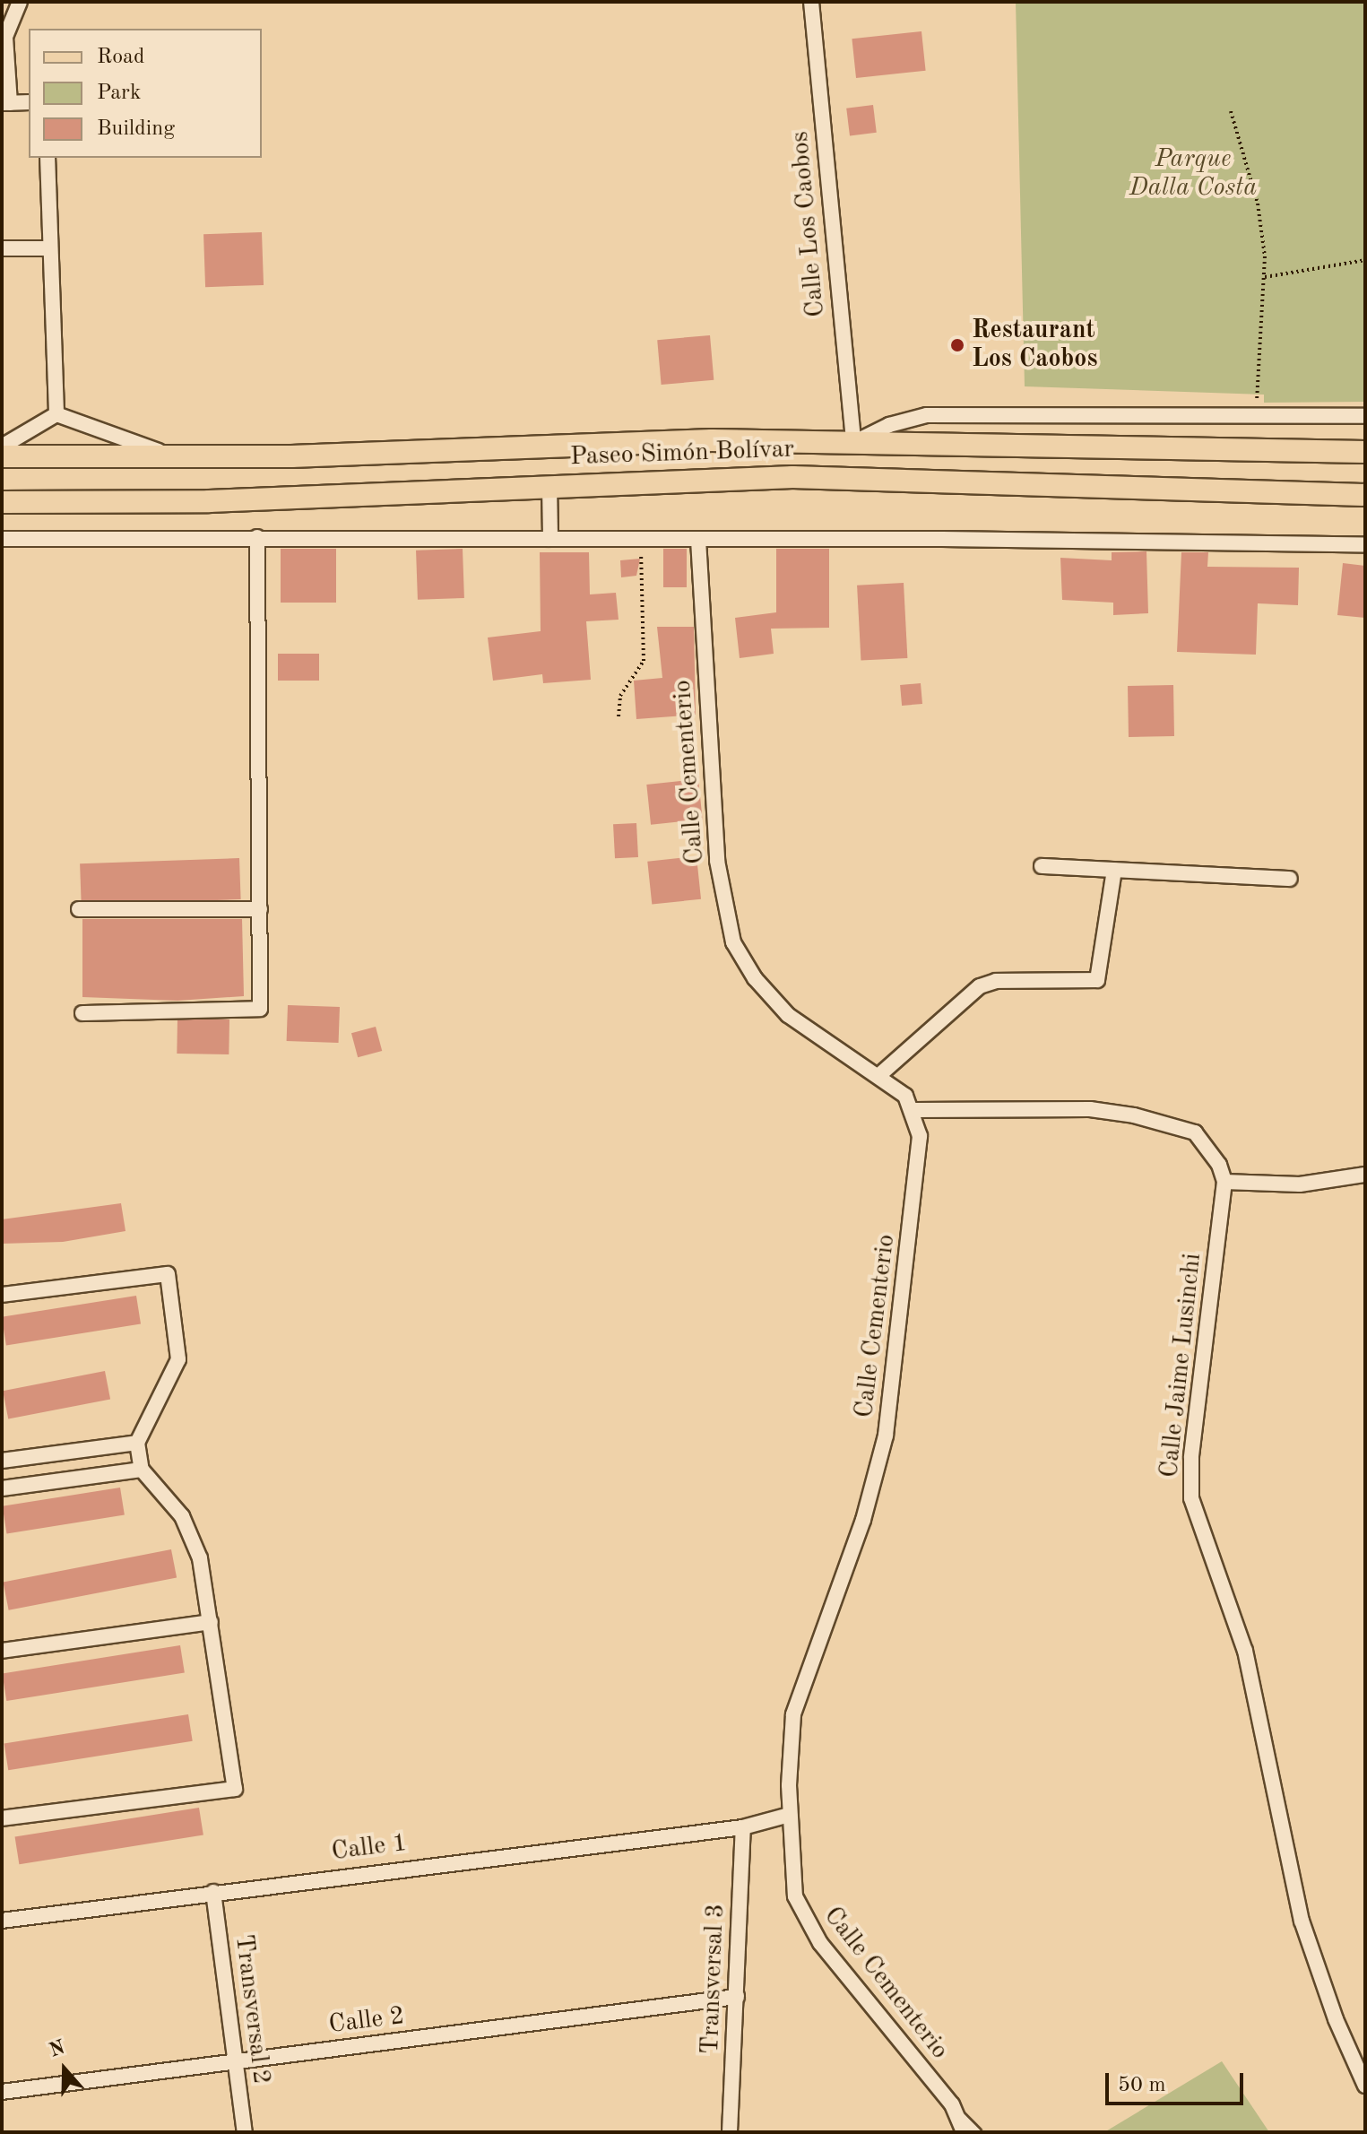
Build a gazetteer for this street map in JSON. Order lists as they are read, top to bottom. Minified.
{"streets":{"main road":["Paseo Simón Bolívar"],"street":["Calle Los Caobos","Calle Cementerio","Calle Jaime Lusinchi","Calle 1","Transversal 3","Transversal 2","Calle 2"]},"crossings":[["Calle Los Caobos","Paseo Simón Bolívar"],["Calle Cementerio","Calle 1"],["Calle 1","Transversal 3"],["Calle 1","Transversal 2"],["Transversal 3","Calle 2"],["Transversal 2","Calle 2"]],"parks":["Parque Dalla Costa"],"places":["Restaurant Los Caobos"],"legend":["Road","Park","Building"],"scale_bar":"50 m","north":"top"}
